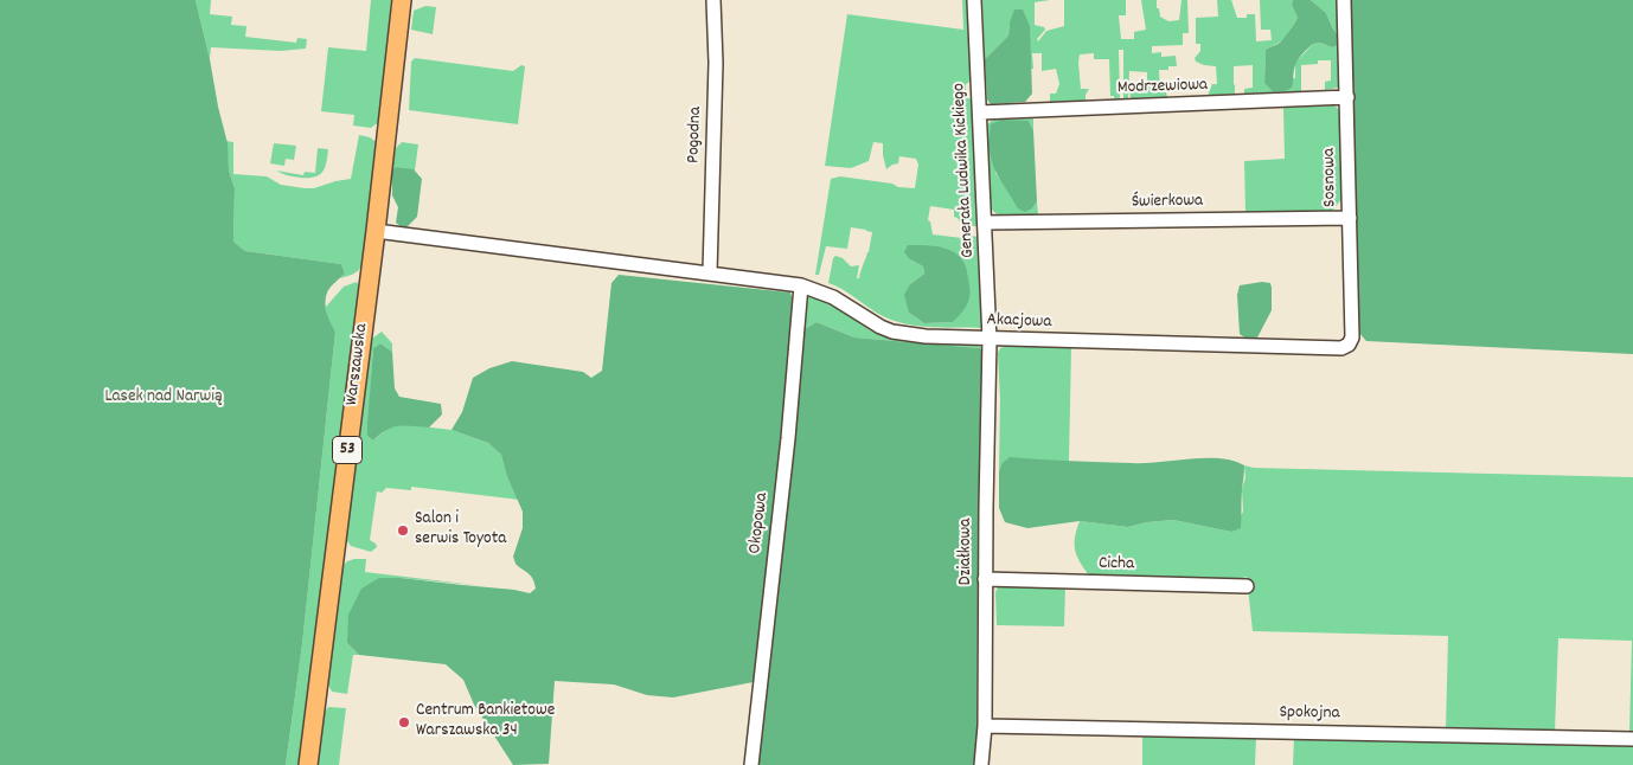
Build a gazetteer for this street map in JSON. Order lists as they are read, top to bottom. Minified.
{"streets":{"main road":["Warszawska","53"],"street":["Modrzewiowa","Pogodna","Generała Ludwika Kickiego","Sosnowa","Świerkowa","Akacjowa","Okopowa","Działkowa","Cicha","Spokojna"]},"crossings":[["Modrzewiowa","Generała Ludwika Kickiego"],["Modrzewiowa","Sosnowa"],["Pogodna","Akacjowa"],["Generała Ludwika Kickiego","Świerkowa"],["Generała Ludwika Kickiego","Akacjowa"],["Generała Ludwika Kickiego","Działkowa"],["Sosnowa","Świerkowa"],["Sosnowa","Akacjowa"],["Akacjowa","Warszawska"],["Akacjowa","Okopowa"],["Akacjowa","Działkowa"],["Działkowa","Cicha"],["Działkowa","Spokojna"]],"parks":["Lasek nad Narwią"],"places":["Salon i serwis Toyota","Centrum Bankietowe Warszawska 34"]}
